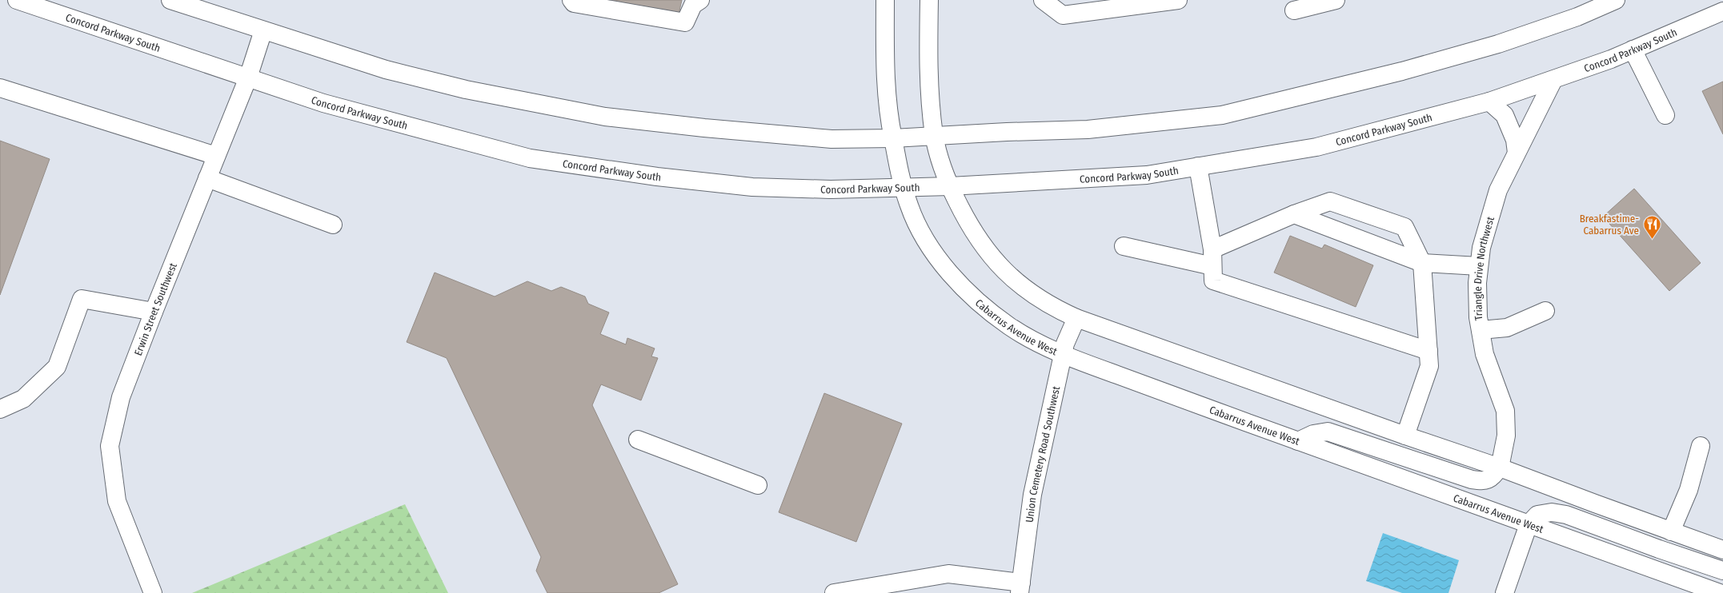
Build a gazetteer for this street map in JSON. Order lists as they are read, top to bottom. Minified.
{"streets":{"main road":["Concord Parkway South","Triangle Drive Northwest","Erwin Street Southwest","Cabarrus Avenue West","Union Cemetery Road Southwest"]},"crossings":[["Concord Parkway South","Triangle Drive Northwest"],["Concord Parkway South","Erwin Street Southwest"],["Concord Parkway South","Cabarrus Avenue West"],["Cabarrus Avenue West","Union Cemetery Road Southwest"]],"places":{"restaurant":["Breakfastime- Cabarrus Ave"]}}
